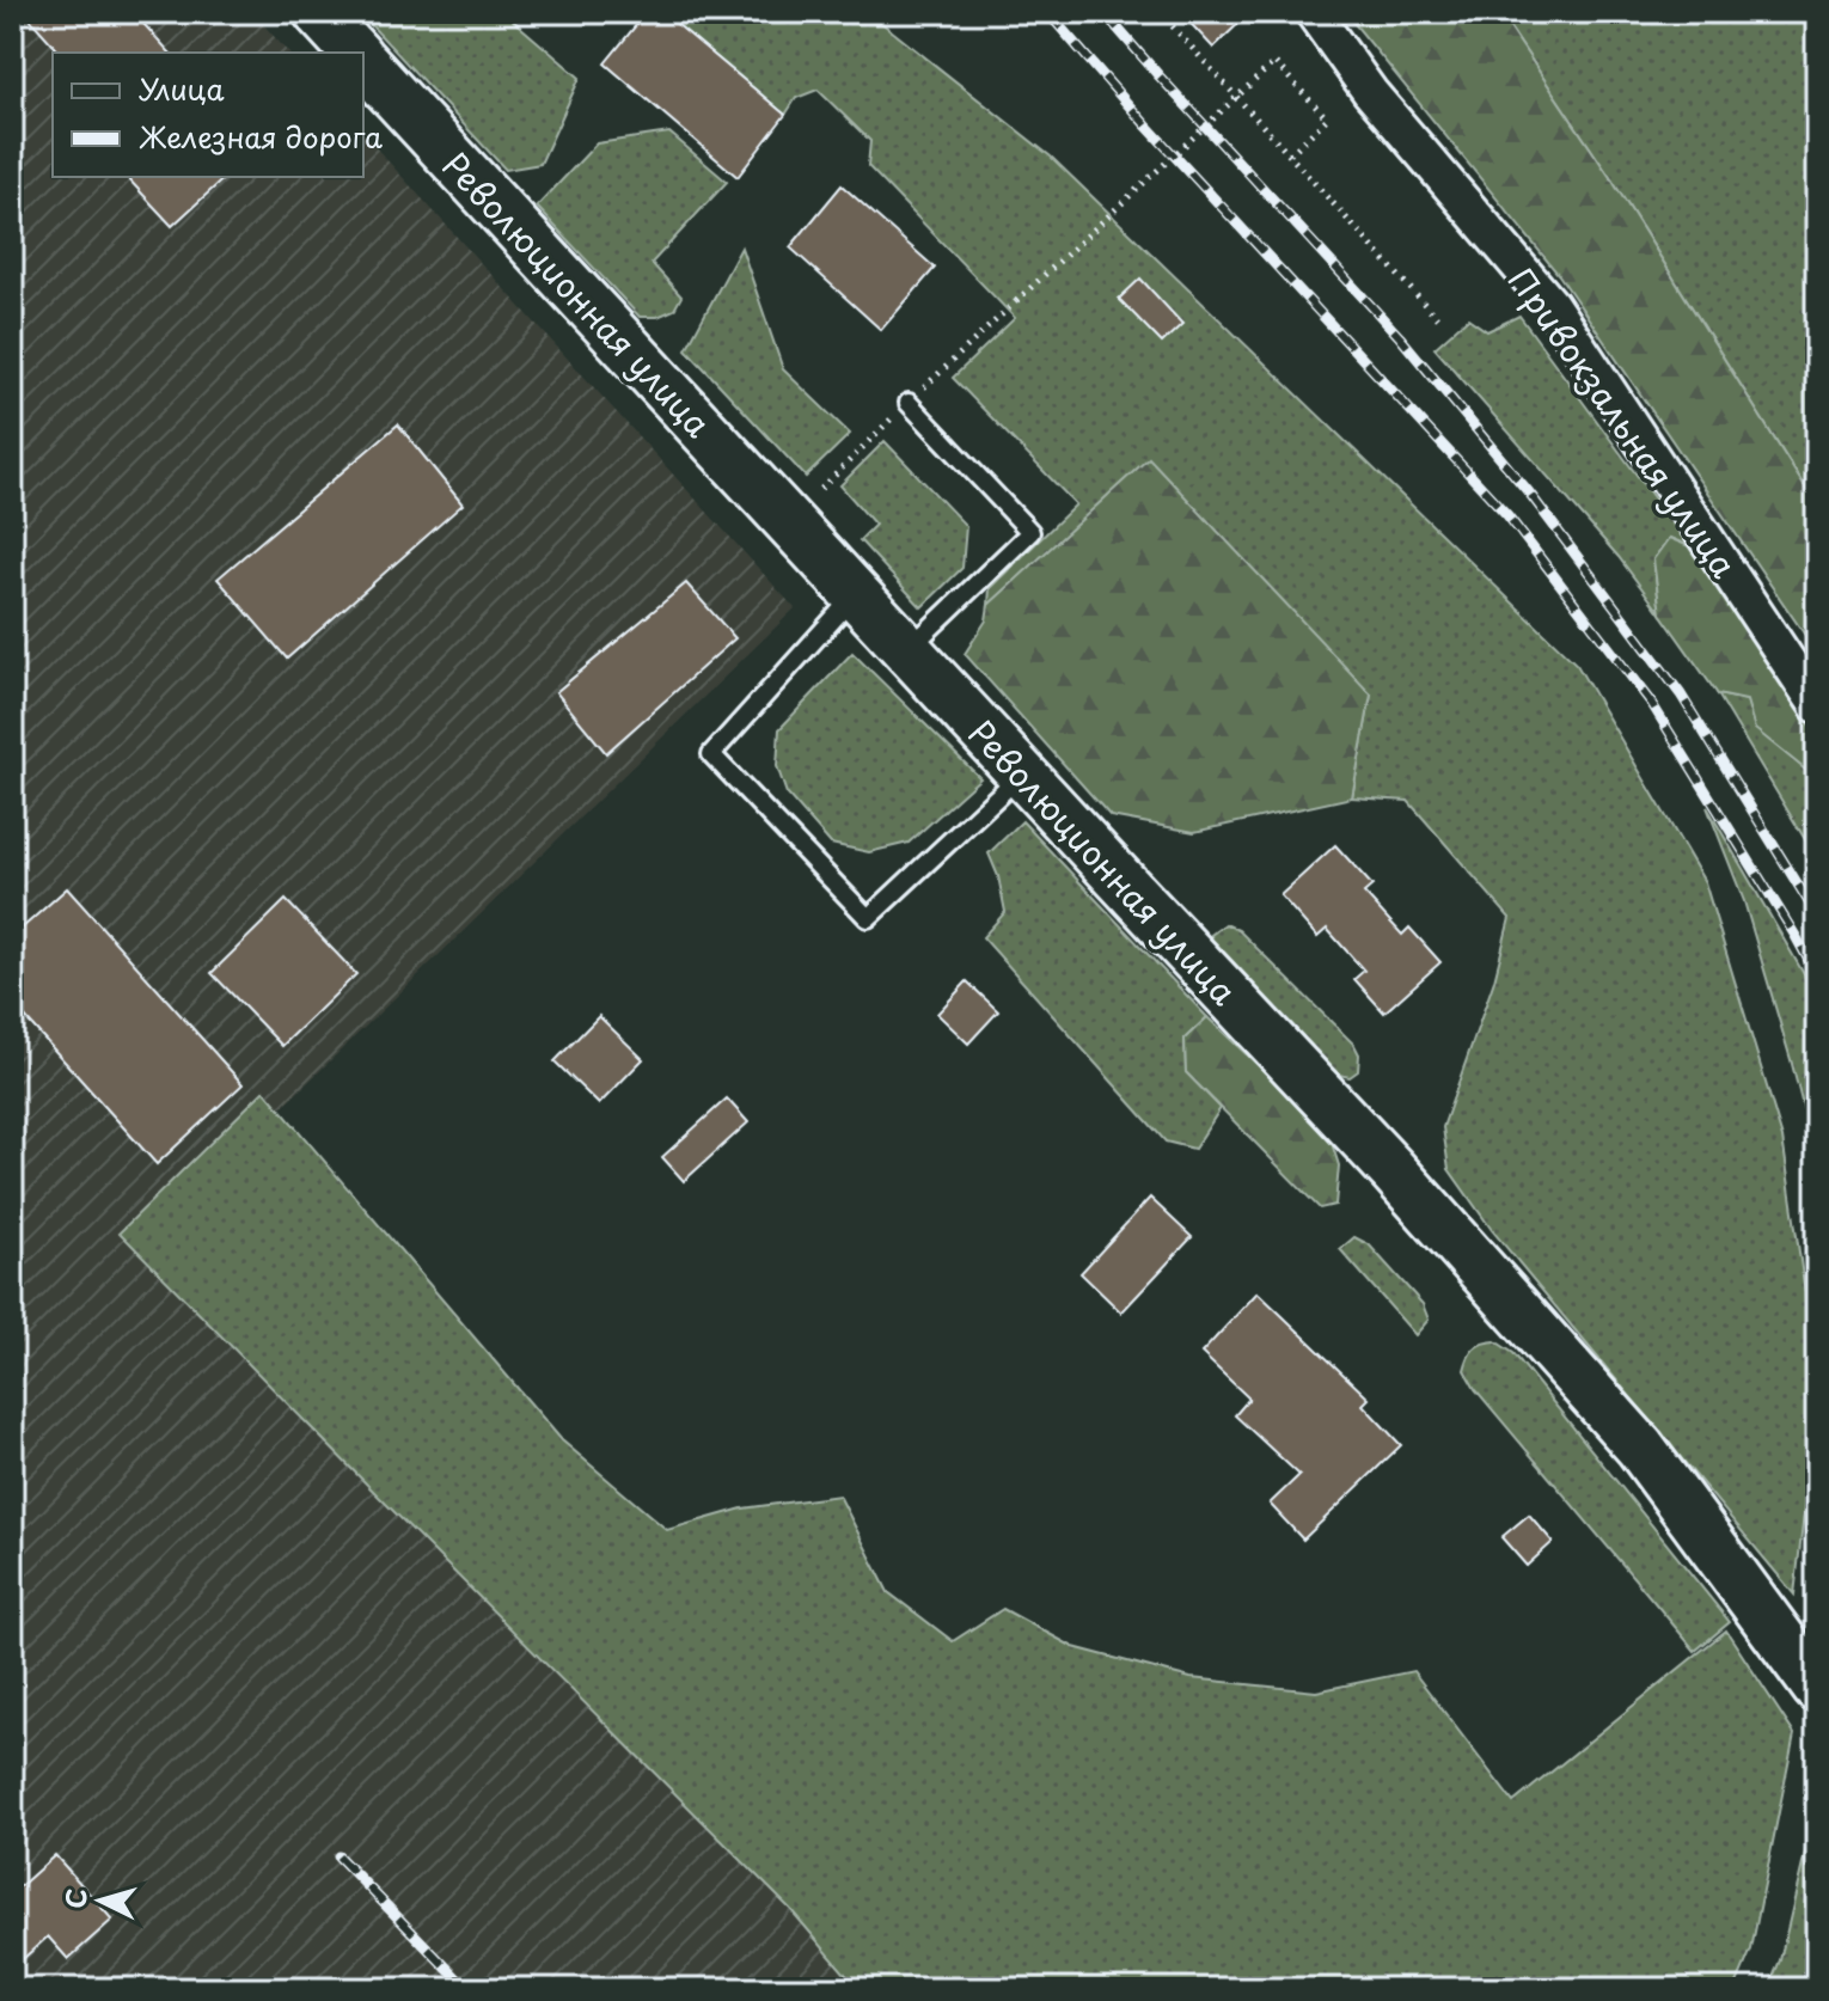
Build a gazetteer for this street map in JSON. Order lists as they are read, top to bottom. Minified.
{"streets":{"street":["Революционная улица","Привокзальная улица"]},"legend":["Улица","Железная дорога"],"north":"left"}
